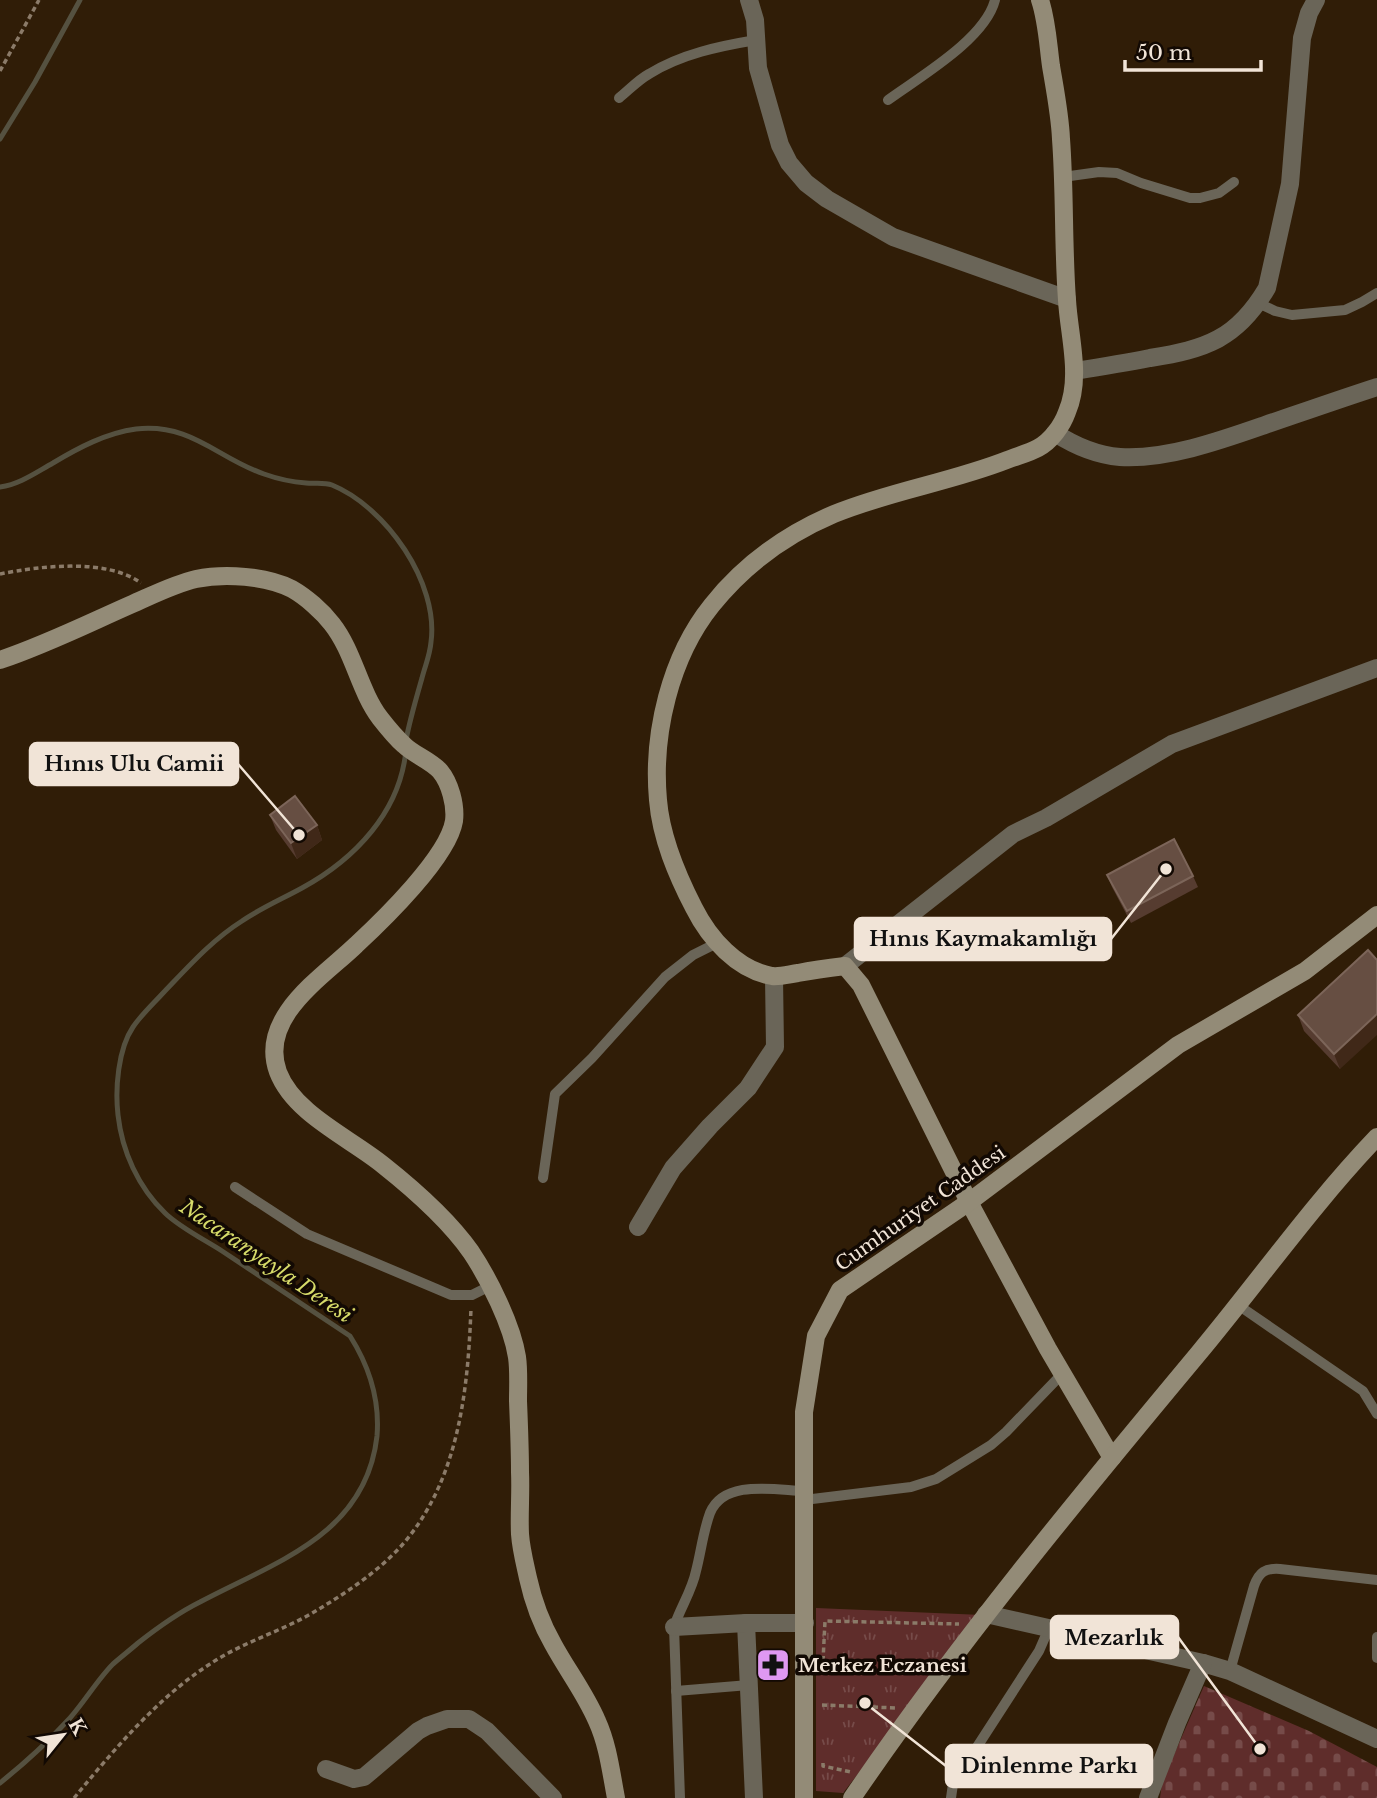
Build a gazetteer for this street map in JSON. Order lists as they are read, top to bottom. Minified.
{"streets":{"street":["Cumhuriyet Caddesi"]},"water":["Nacaranyayla Deresi"],"places":{"other":["Hınıs Ulu Camii","Hınıs Kaymakamlığı","Dinlenme Parkı","Mezarlık"],"pharmacy":["Merkez Eczanesi"]},"scale_bar":"50 m","north":"top right"}
